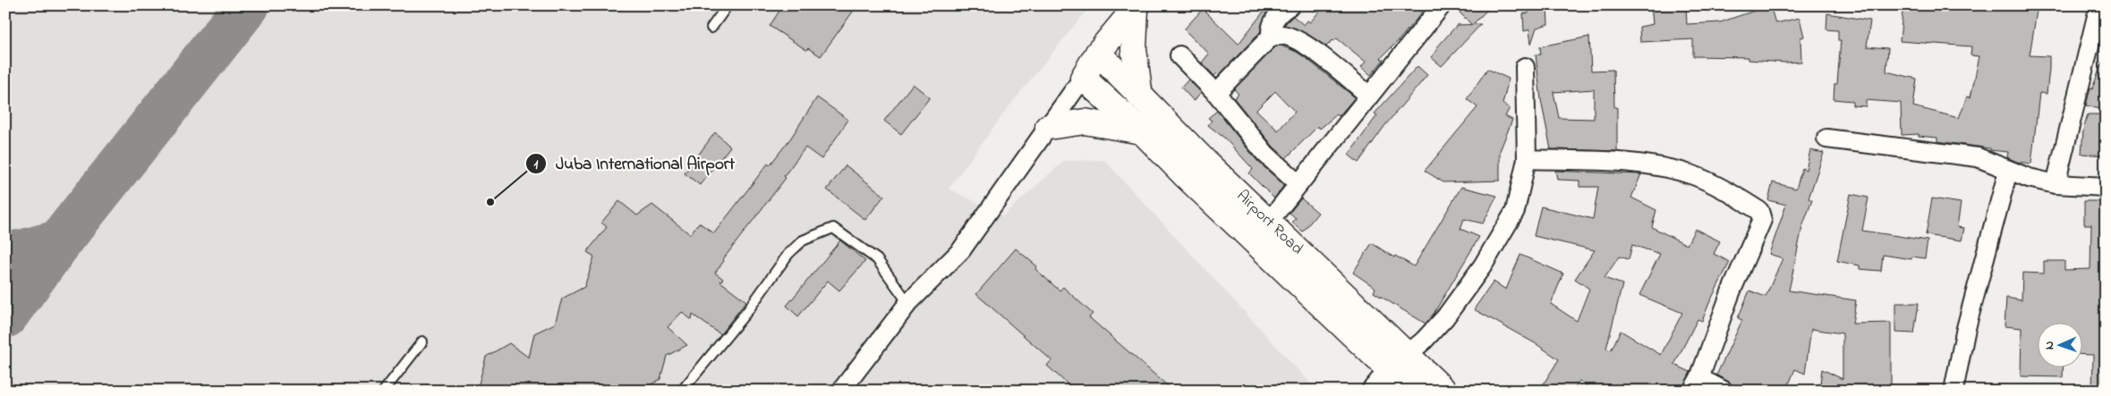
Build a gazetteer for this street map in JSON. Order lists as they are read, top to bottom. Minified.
{"streets":{"main road":["Airport Road"]},"places":["Juba International Airport"],"north":"left"}
